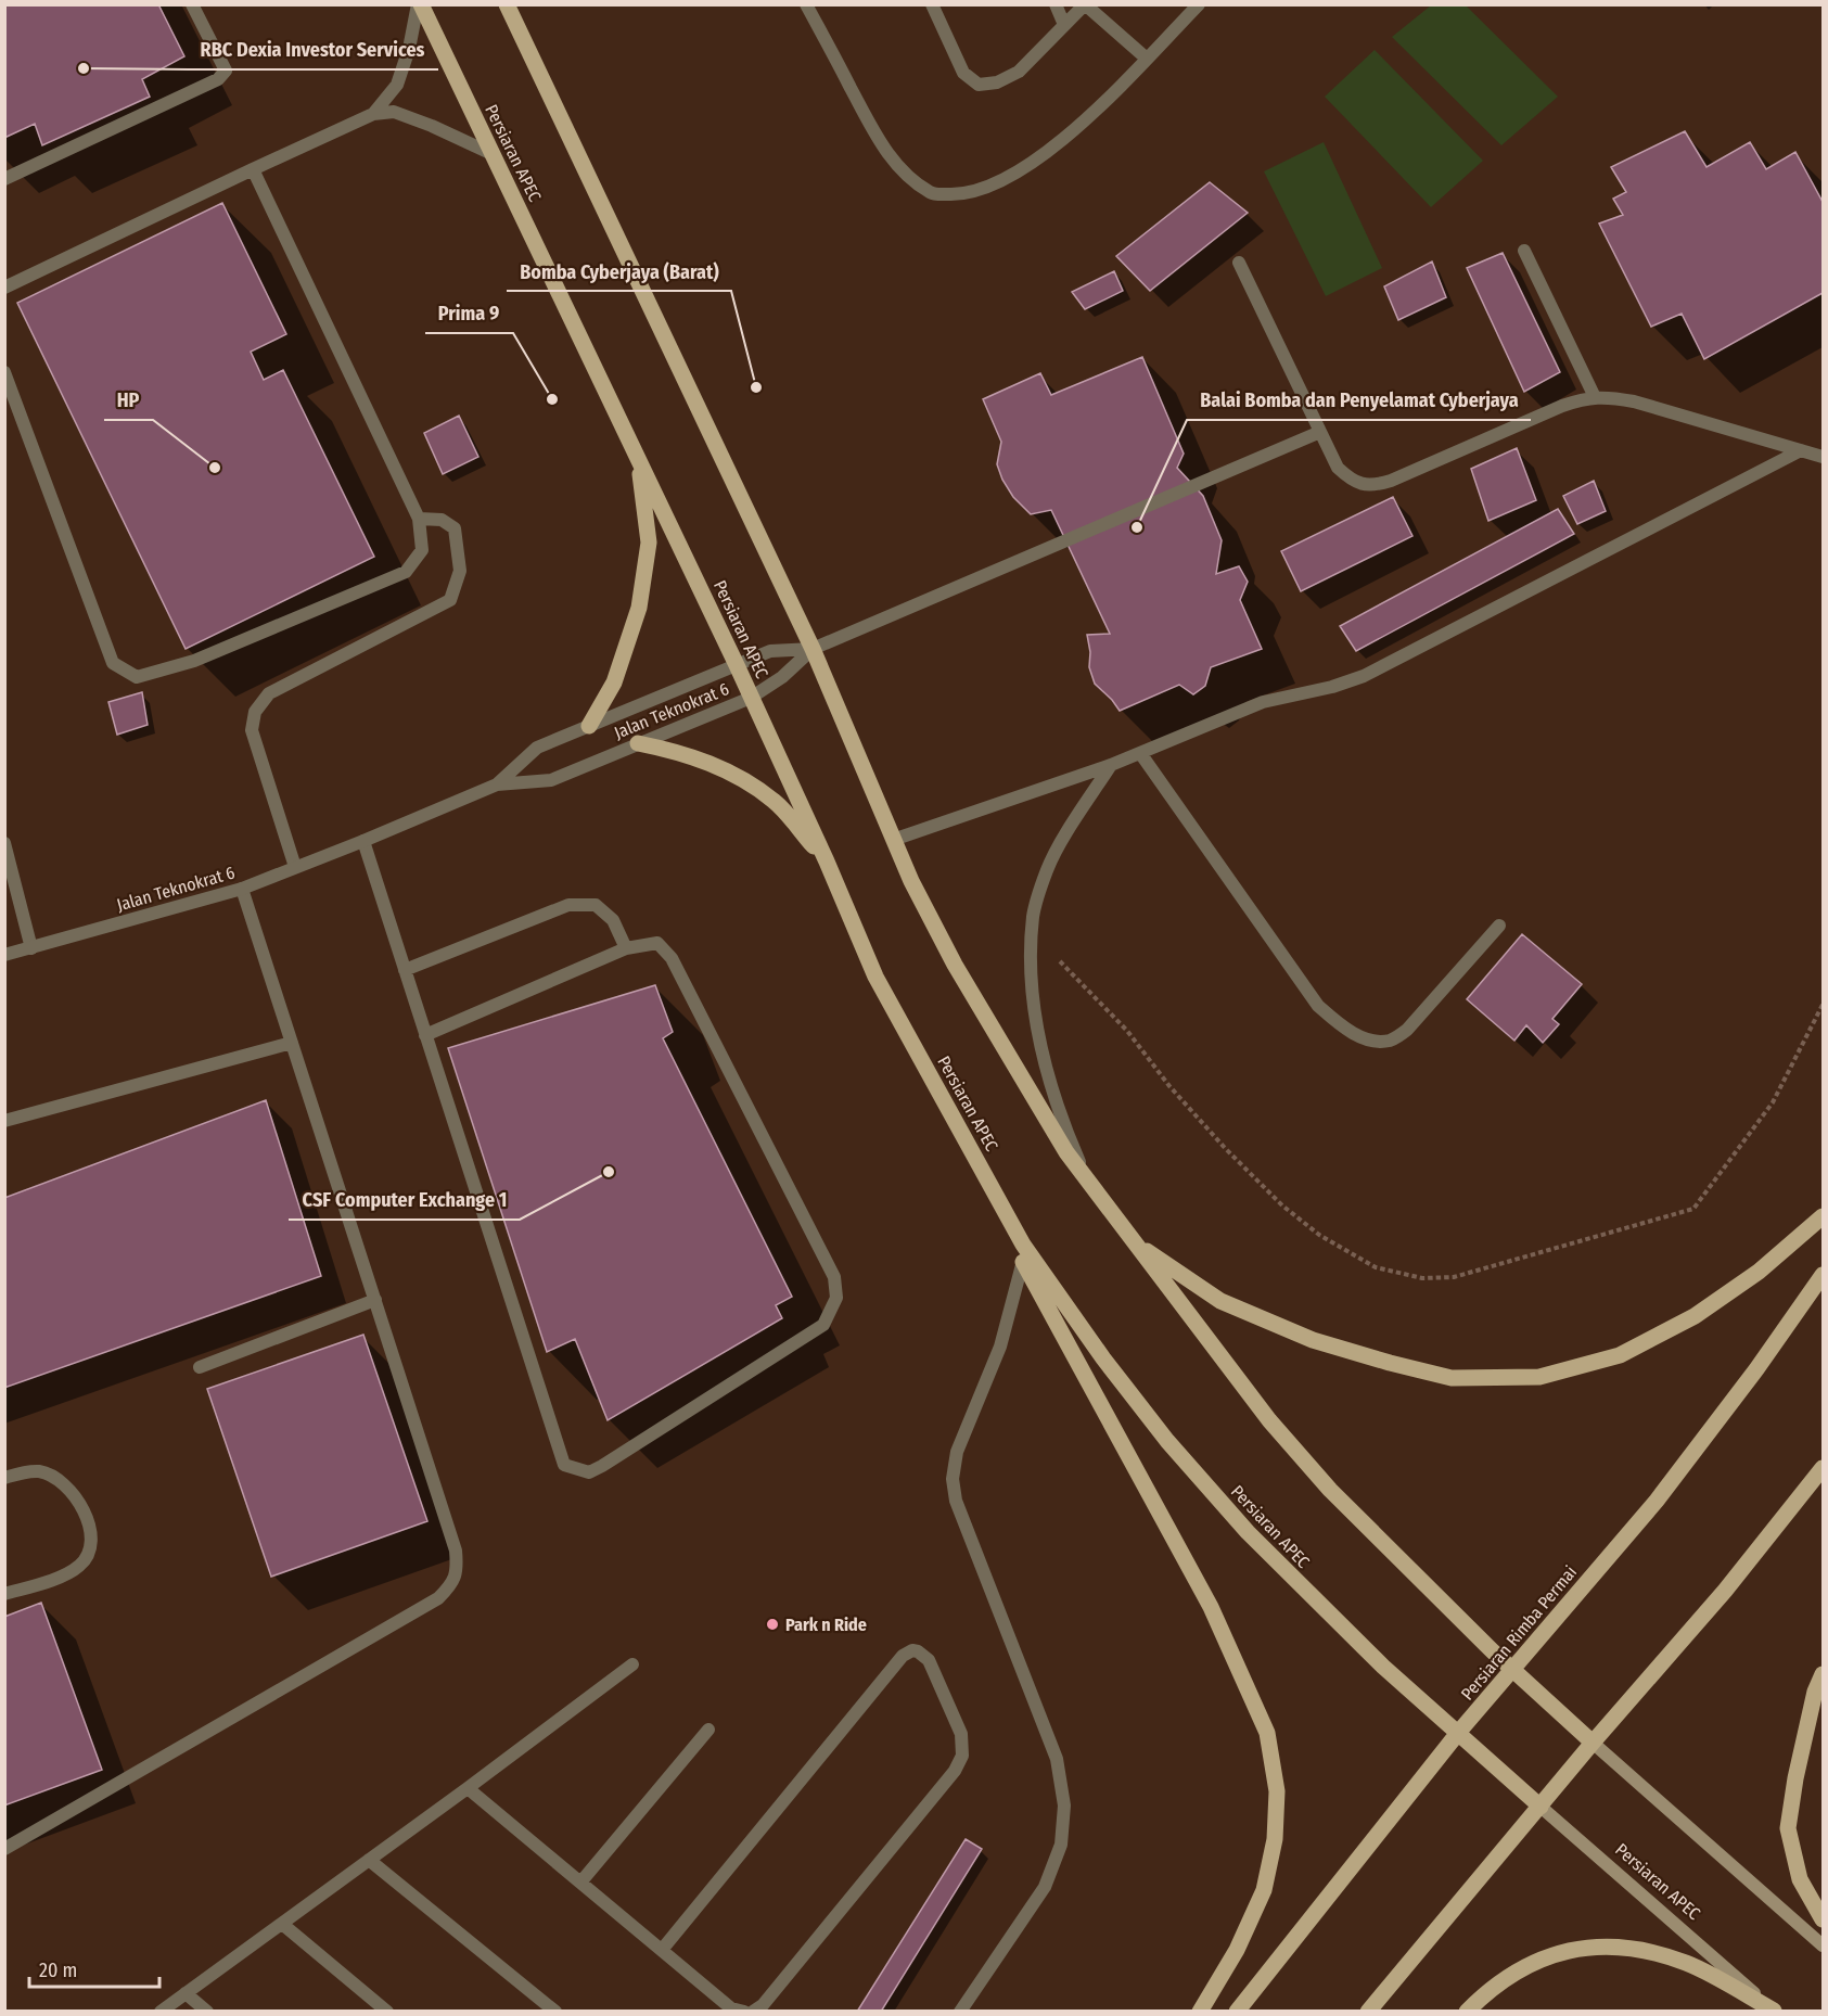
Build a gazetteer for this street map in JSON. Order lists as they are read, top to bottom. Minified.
{"streets":{"main road":["Persiaran APEC","Persiaran Rimba Permai"],"street":["Jalan Teknokrat 6"]},"crossings":[["Persiaran APEC","Jalan Teknokrat 6"],["Persiaran APEC","Persiaran Rimba Permai"]],"places":["RBC Dexia Investor Services","Bomba Cyberjaya (Barat)","Prima 9","HP","Balai Bomba dan Penyelamat Cyberjaya","CSF Computer Exchange 1","Park n Ride"],"scale_bar":"20 m"}
